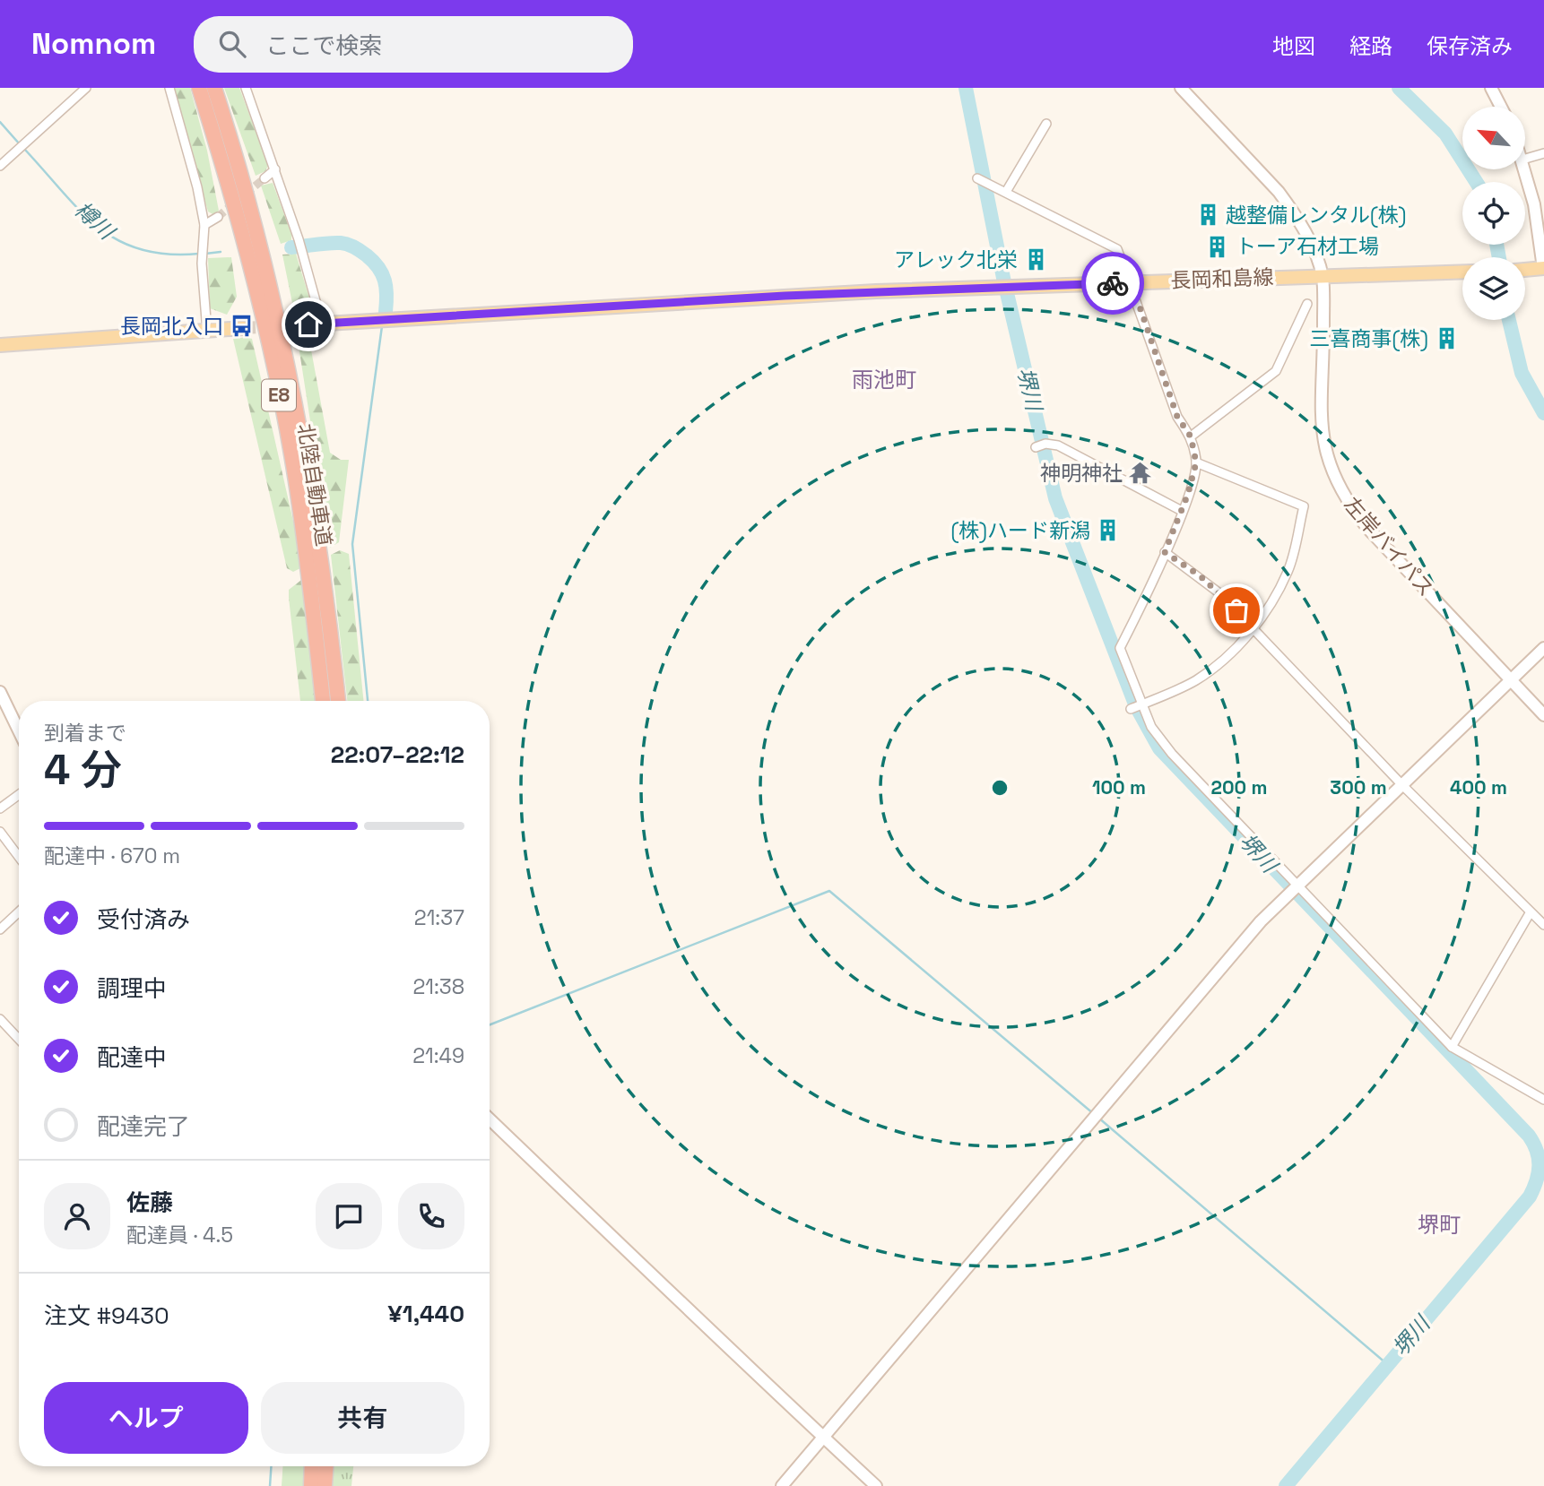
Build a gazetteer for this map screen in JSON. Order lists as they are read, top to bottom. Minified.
{"streets":{"highway":["E8","北陸自動車道"],"main road":["長岡和島線"],"street":["左岸バイパス"]},"crossings":[["長岡和島線","左岸バイパス"]],"districts":["雨池町","堺町"],"water":["樽川","堺川"],"places":{"building":["越整備レンタル(株)","トーア石材工場","アレック北栄","三喜商事(株)","(株)ハード新潟"],"bus stop":["長岡北入口"],"temple":["神明神社"]},"north":"top left","page":{"header":"Nomnom","search":"ここで検索","nav":["地図","経路","保存済み"],"heading":["4 分","到着まで","22:07–22:12"],"panel":["佐藤","配達員 · 4.5","注文 #9430","¥1,440"],"bar":"配達中 · 670 m","list":[["受付済み","21:37"],["調理中","21:38"],["配達中","21:49"],"配達完了"],"buttons":["ヘルプ","共有"]},"rings":["100 m","200 m","300 m","400 m"]}
